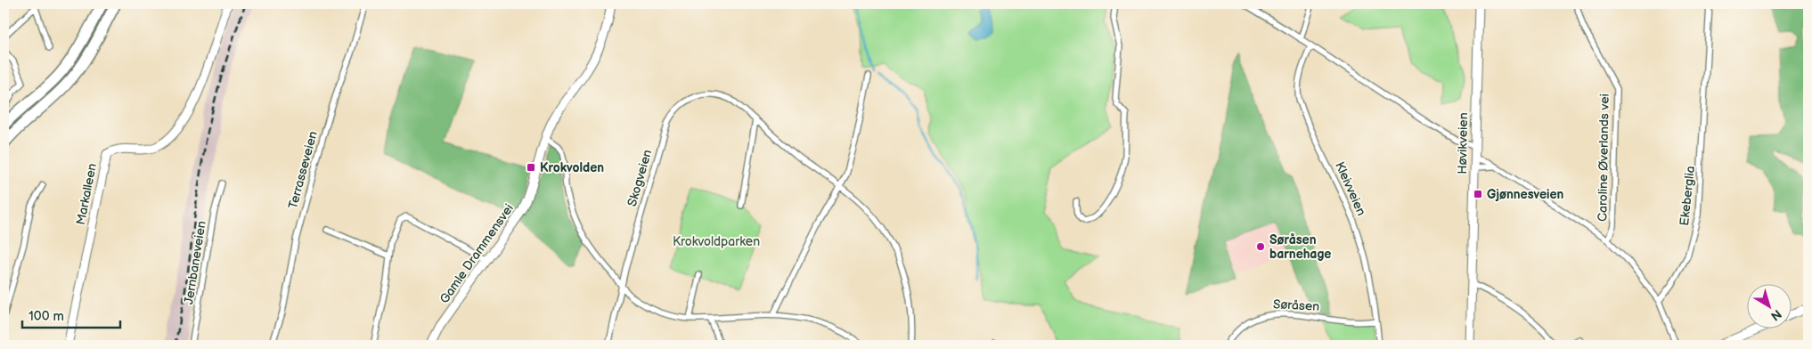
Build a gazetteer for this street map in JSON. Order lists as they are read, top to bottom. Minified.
{"streets":{"main road":["Høvikveien","Markalleen","Gamle Drammensvei"],"street":["Caroline Øverlands vei","Terrasseveien","Skogveien","Kleivveien","Ekeberglia","Jernbaneveien","Søråsen"]},"crossings":[["Kleivveien","Søråsen"]],"parks":["Krokvoldparken"],"places":{"transit":["Krokvolden","Gjønnesveien"],"other":["Søråsen barnehage"]},"scale_bar":"100 m","north":"bottom right"}
